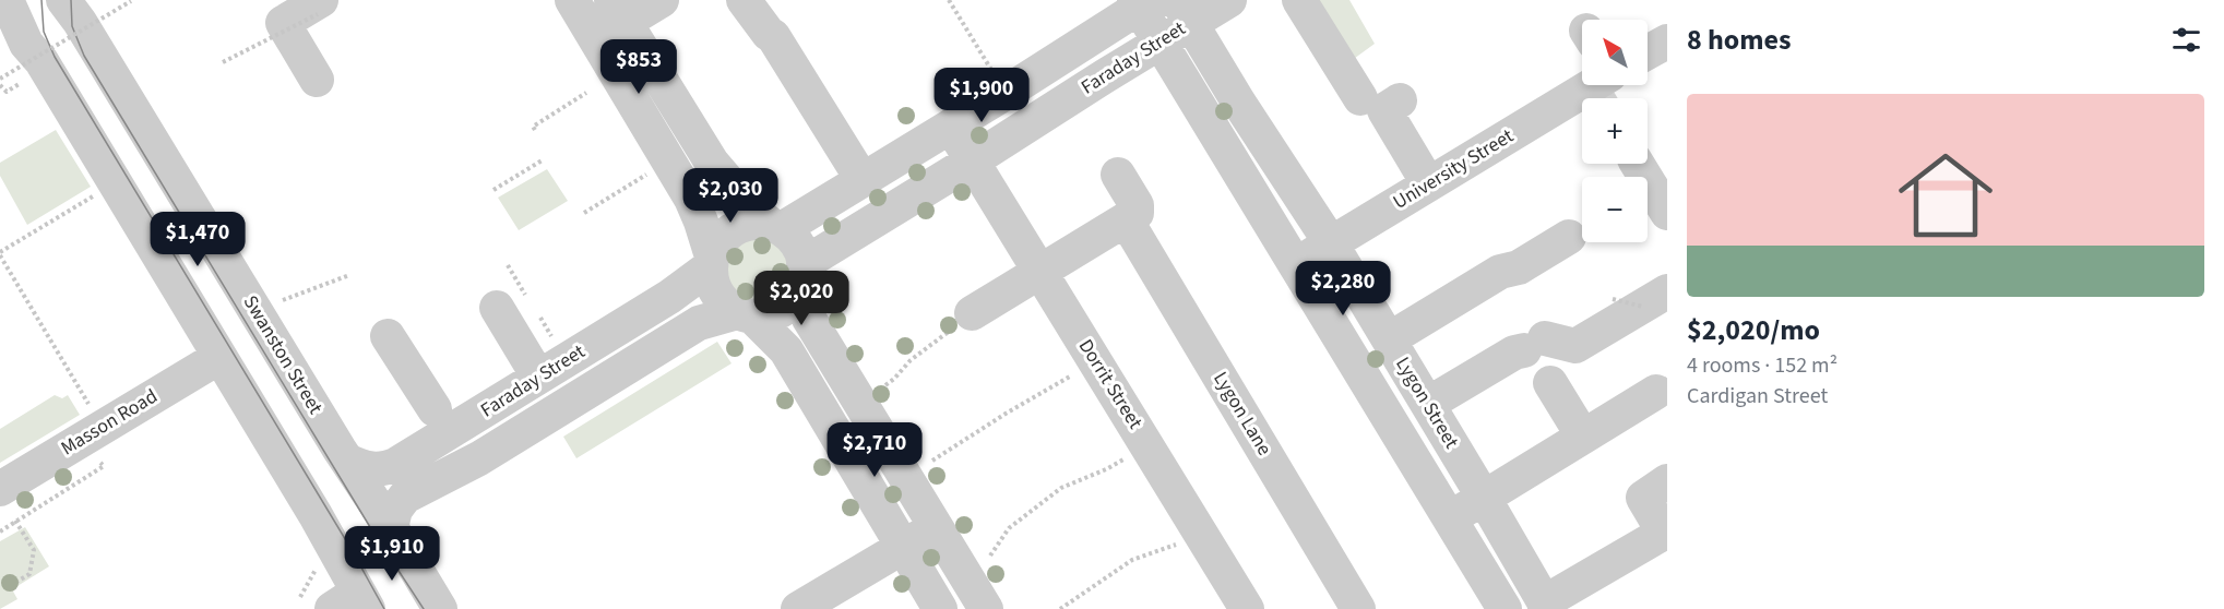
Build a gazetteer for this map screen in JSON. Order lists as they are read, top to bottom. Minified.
{"streets":{"street":["Faraday Street","University Street","Swanston Street","Dorrit Street","Lygon Street","Lygon Lane","Masson Road"]},"crossings":[["Faraday Street","Swanston Street"],["Faraday Street","Dorrit Street"],["Faraday Street","Lygon Street"],["University Street","Lygon Street"]],"north":"top left","page":{"heading":"8 homes","map_buttons":["+","−"],"price":["$853","$1,900","$2,030","$1,470","$2,280","$2,020","$2,710","$1,910"],"list":[{"name":"$2,020/mo","note":"4 rooms · 152 m² · Cardigan Street"}]}}
